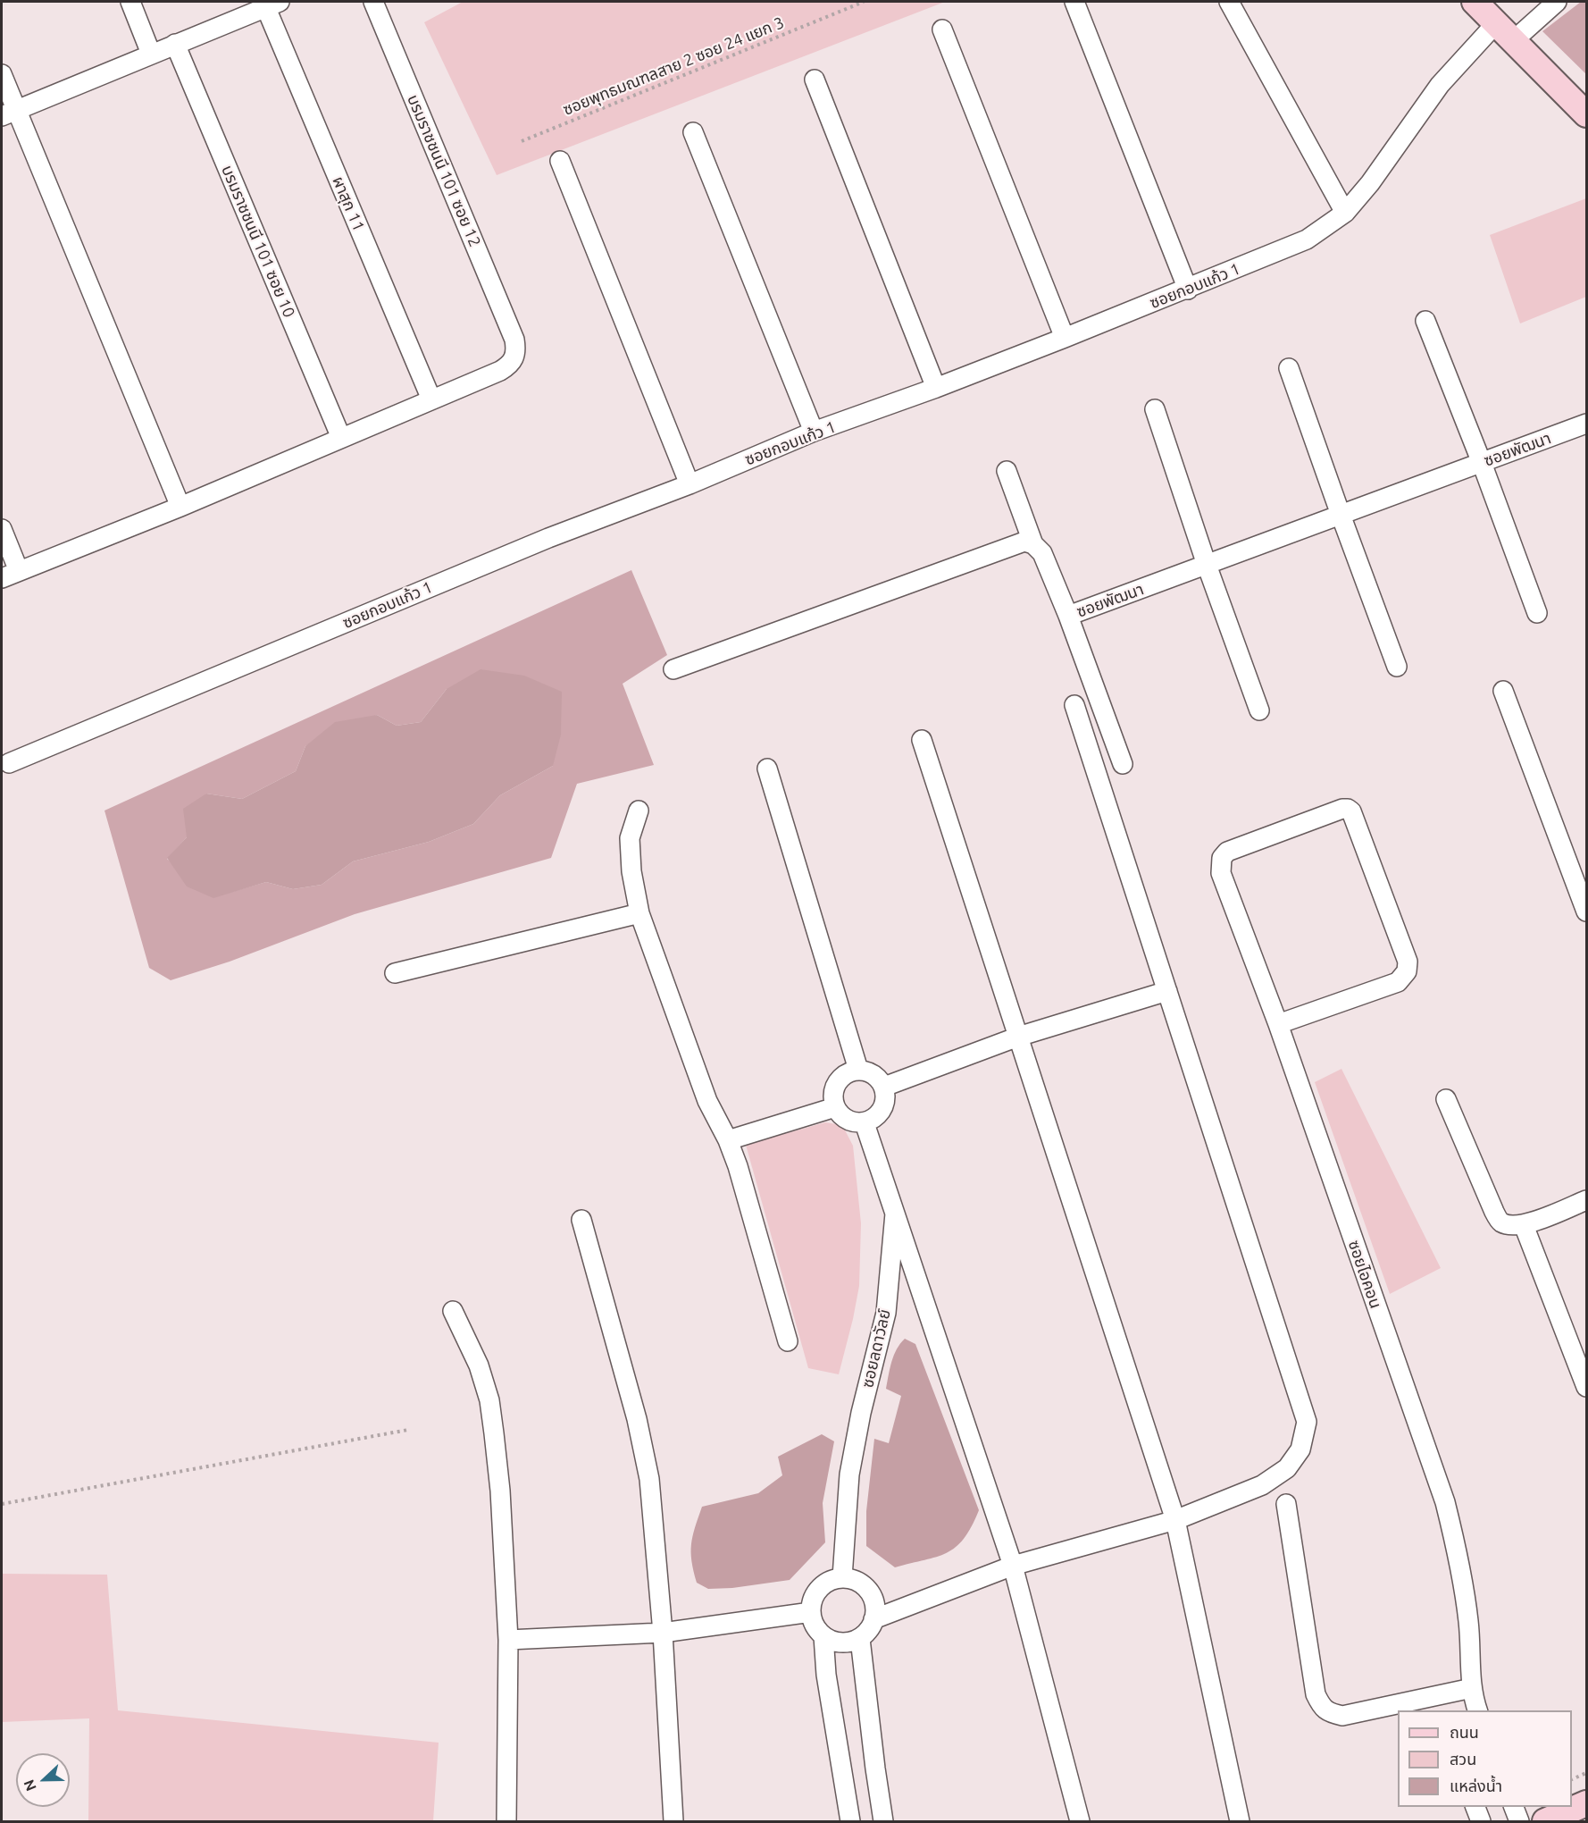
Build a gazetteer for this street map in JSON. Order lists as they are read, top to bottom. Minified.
{"streets":{"street":["บรมราชชนนี 101 ซอย 12","ผาสุก 11","บรมราชชนนี 101 ซอย 10","ซอยกอบแก้ว 1","ซอยพัฒนา","ซอยไอคอน","ซอยลดาวัลย์"],"path":["ซอยพุทธมณฑลสาย 2 ซอย 24 แยก 3"]},"crossings":[["บรมราชชนนี 101 ซอย 12","ผาสุก 11"]],"legend":["ถนน","สวน","แหล่งน้ำ"],"north":"left"}
